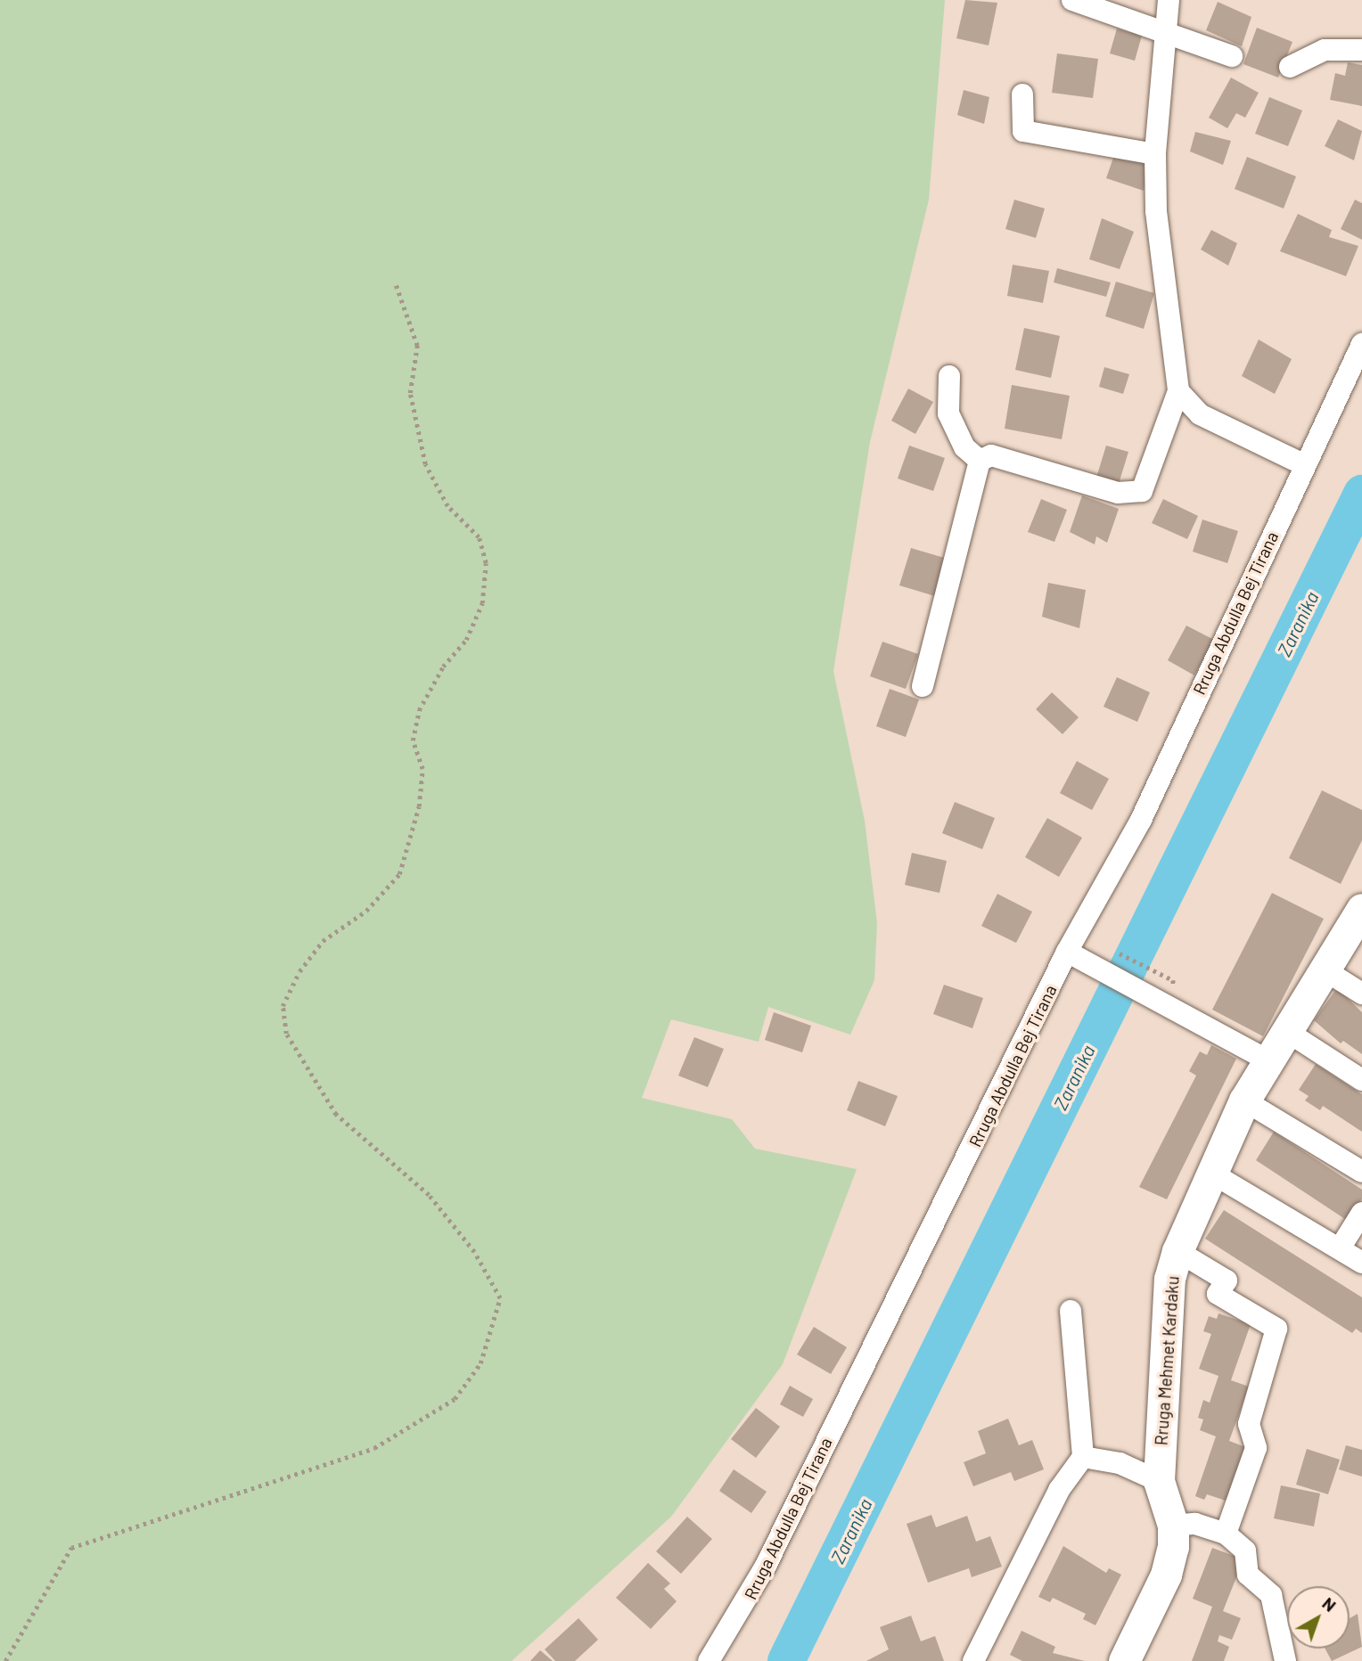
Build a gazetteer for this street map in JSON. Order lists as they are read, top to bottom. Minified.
{"streets":{"street":["Rruga Abdulla Bej Tirana","Rruga Mehmet Kardaku"]},"water":["Zaranika"],"north":"top right"}
